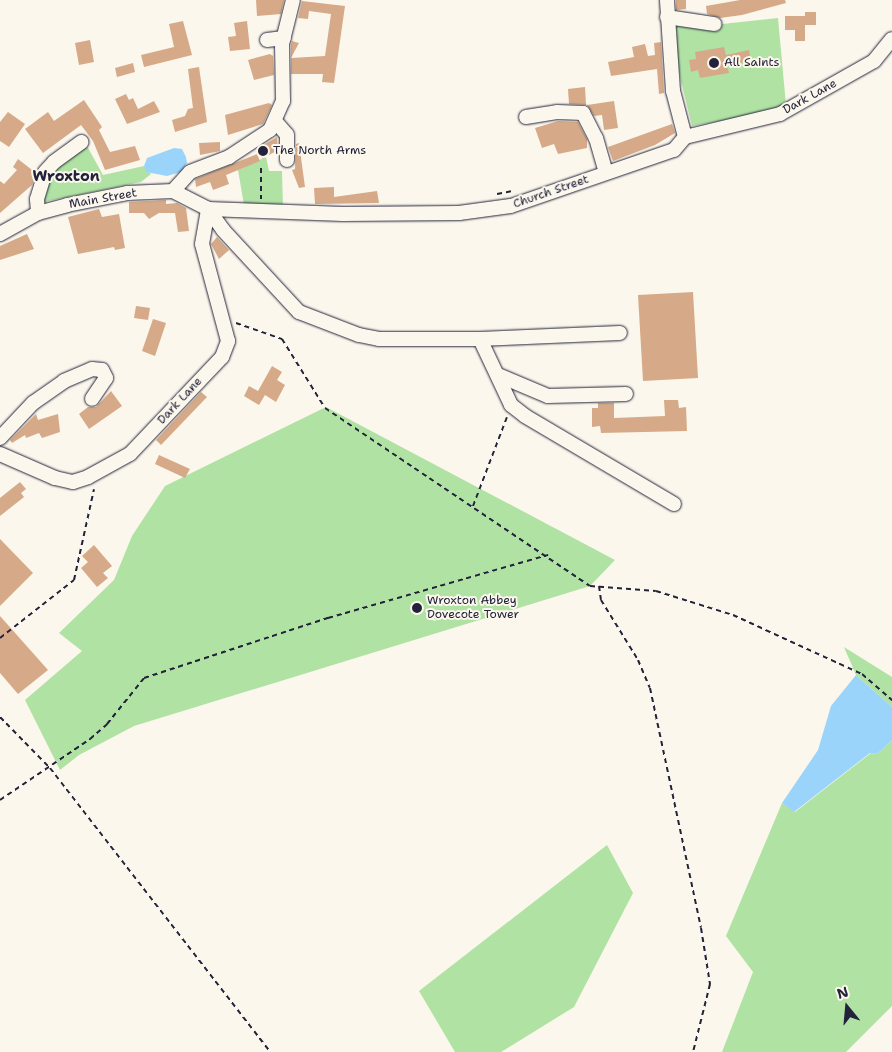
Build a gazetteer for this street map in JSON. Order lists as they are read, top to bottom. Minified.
{"streets":{"street":["Dark Lane","Church Street","Main Street"]},"crossings":[["Dark Lane","Church Street"]],"districts":["Wroxton"],"places":["All Saints","The North Arms","Wroxton Abbey Dovecote Tower"],"north":"top"}
